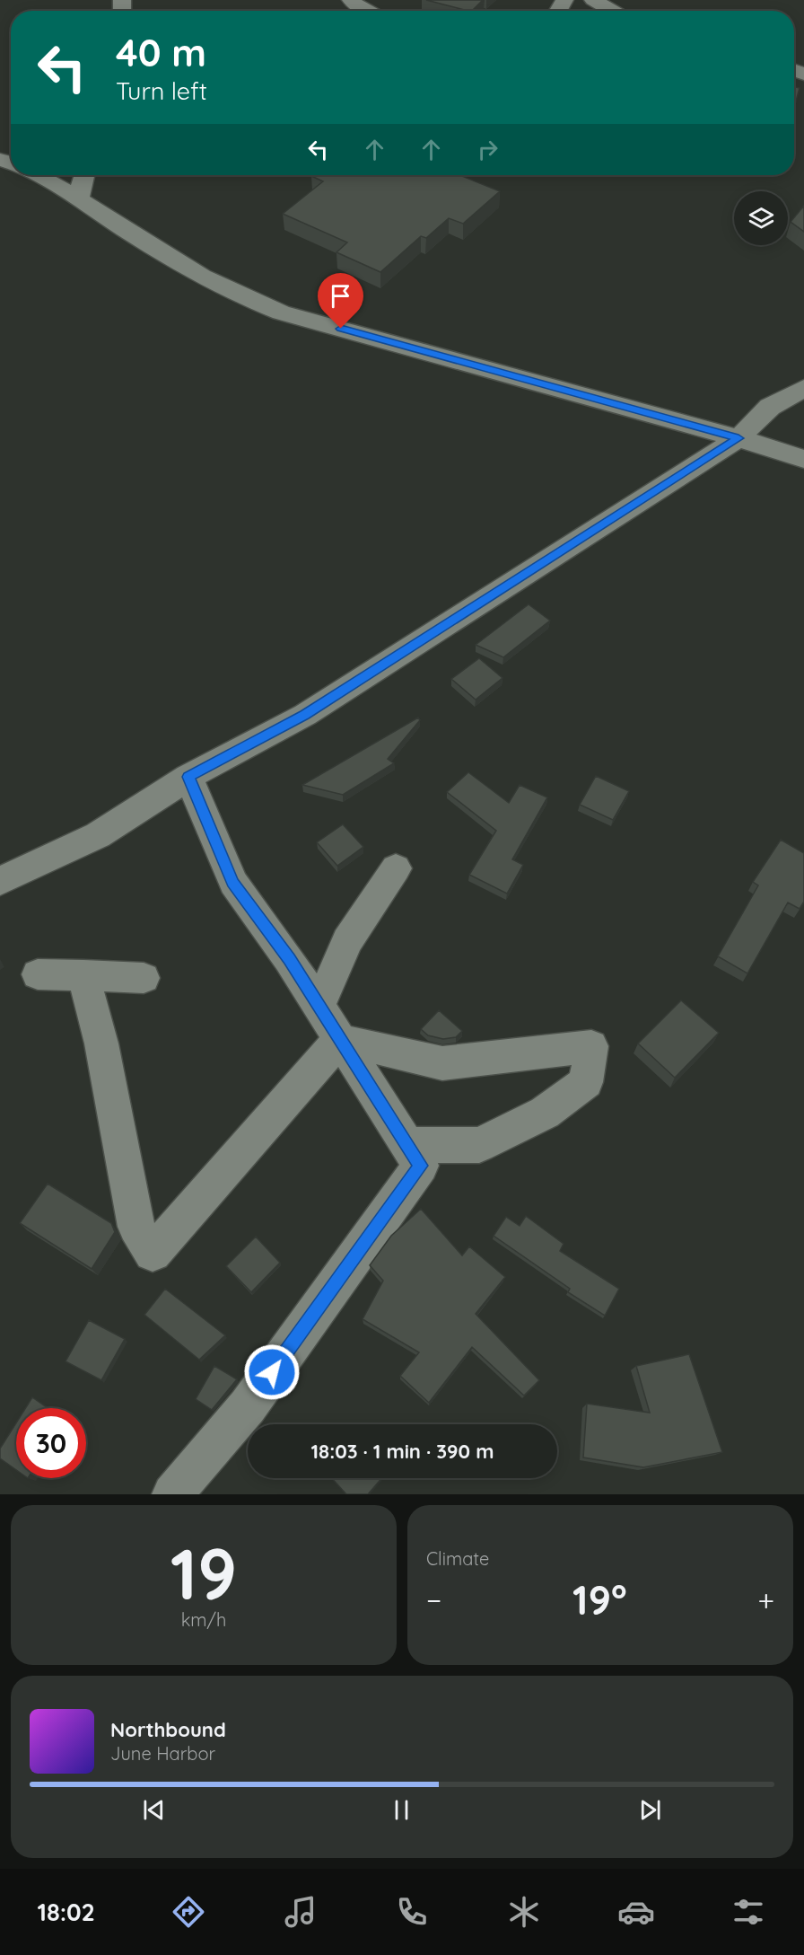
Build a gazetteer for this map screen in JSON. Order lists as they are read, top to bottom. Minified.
{"page":{"turn":["40 m","Turn left"],"limit":"30","trip":"18:03 · 1 min · 390 m","tile":[["19","km/h"],"Climate"],"heat":["−","19°","+"],"song":["Northbound","June Harbor"],"tabs":"18:02"}}
